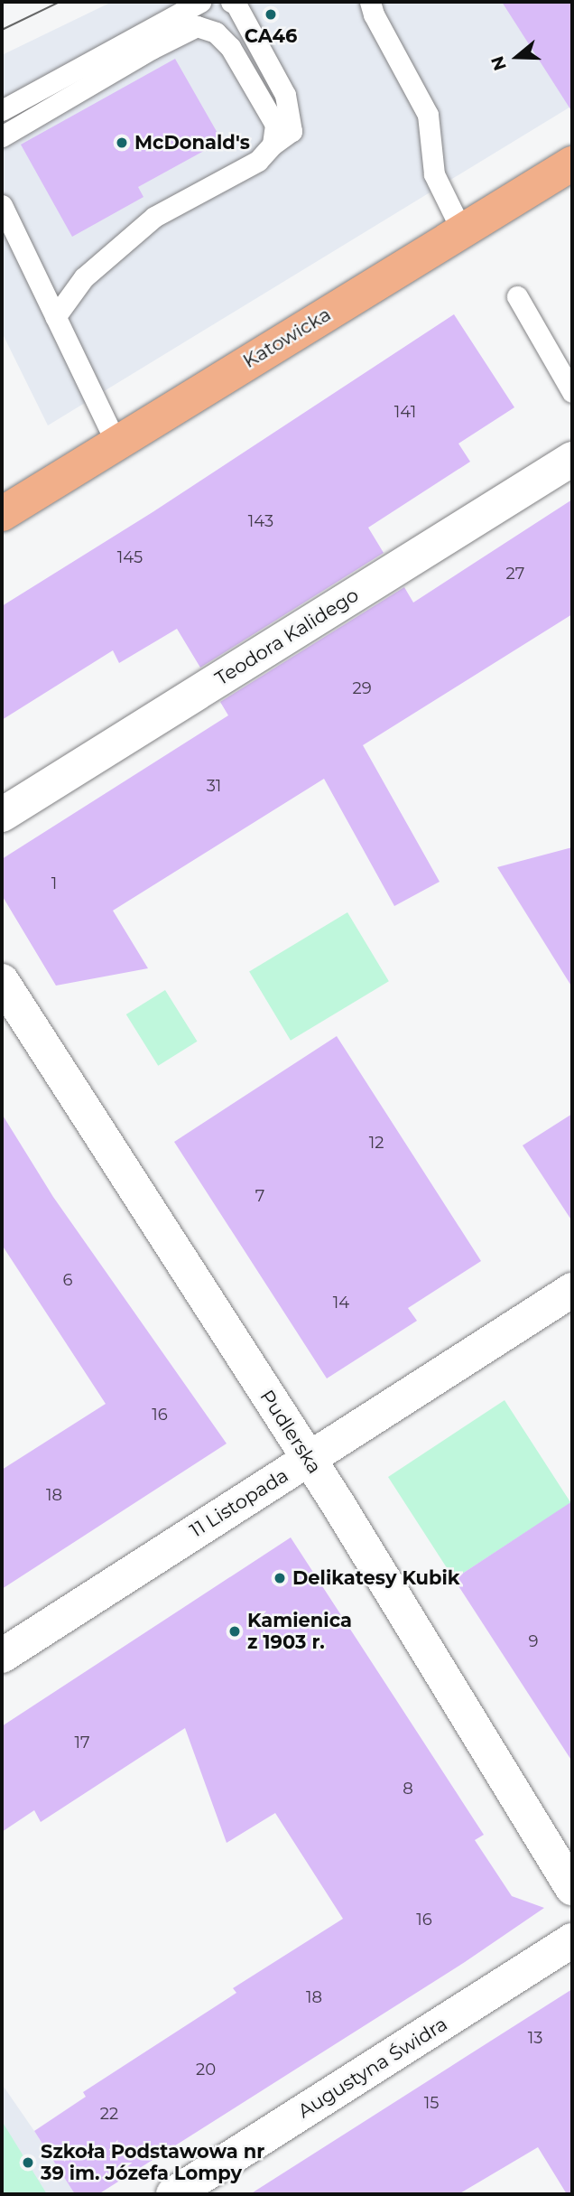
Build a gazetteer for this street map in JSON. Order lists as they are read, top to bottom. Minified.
{"streets":{"main road":["Katowicka"],"street":["Teodora Kalidego","Pudlerska","11 Listopada","Augustyna Świdra"]},"crossings":[["Pudlerska","11 Listopada"]],"places":["CA46","McDonald's","Delikatesy Kubik","Kamienica z 1903 r.","Szkoła Podstawowa nr 39 im. Józefa Lompy"],"house_numbers":["141","143","145","27","29","31","1","12","7","6","14","16","18","9","17","8","16","18","13","20","15","22"],"north":"left"}
